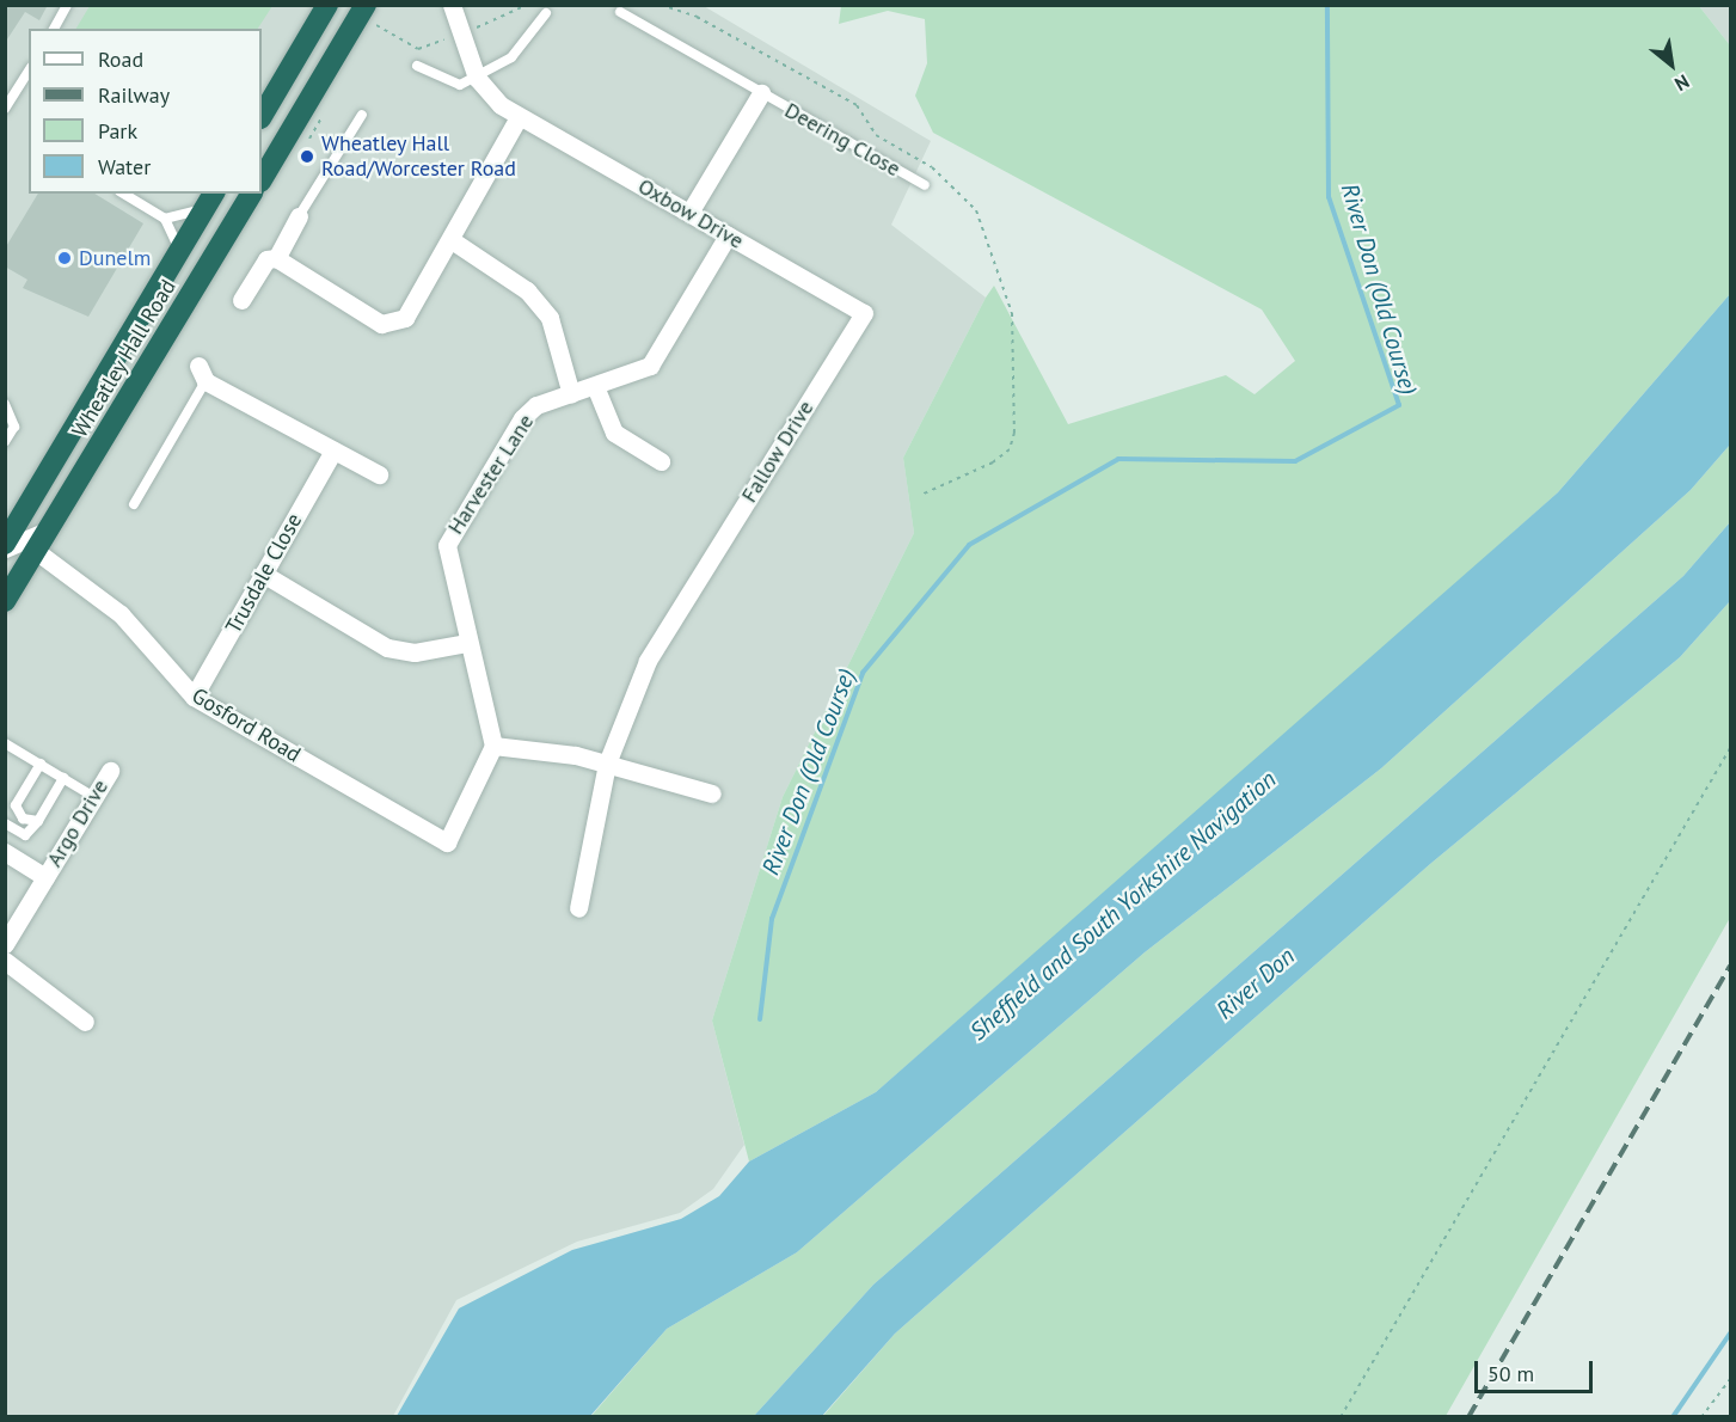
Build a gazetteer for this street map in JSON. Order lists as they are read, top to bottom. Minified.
{"streets":{"highway":["Wheatley Hall Road"],"street":["Deering Close","Oxbow Drive","Fallow Drive","Harvester Lane","Trusdale Close","Gosford Road","Argo Drive"]},"crossings":[["Deering Close","Oxbow Drive"],["Oxbow Drive","Fallow Drive"],["Oxbow Drive","Harvester Lane"],["Wheatley Hall Road","Gosford Road"],["Harvester Lane","Gosford Road"],["Trusdale Close","Gosford Road"]],"water":["River Don (Old Course)","Sheffield and South Yorkshire Navigation","River Don"],"places":["Wheatley Hall Road/Worcester Road","Dunelm"],"legend":["Road","Railway","Park","Water"],"scale_bar":"50 m","north":"bottom right"}
